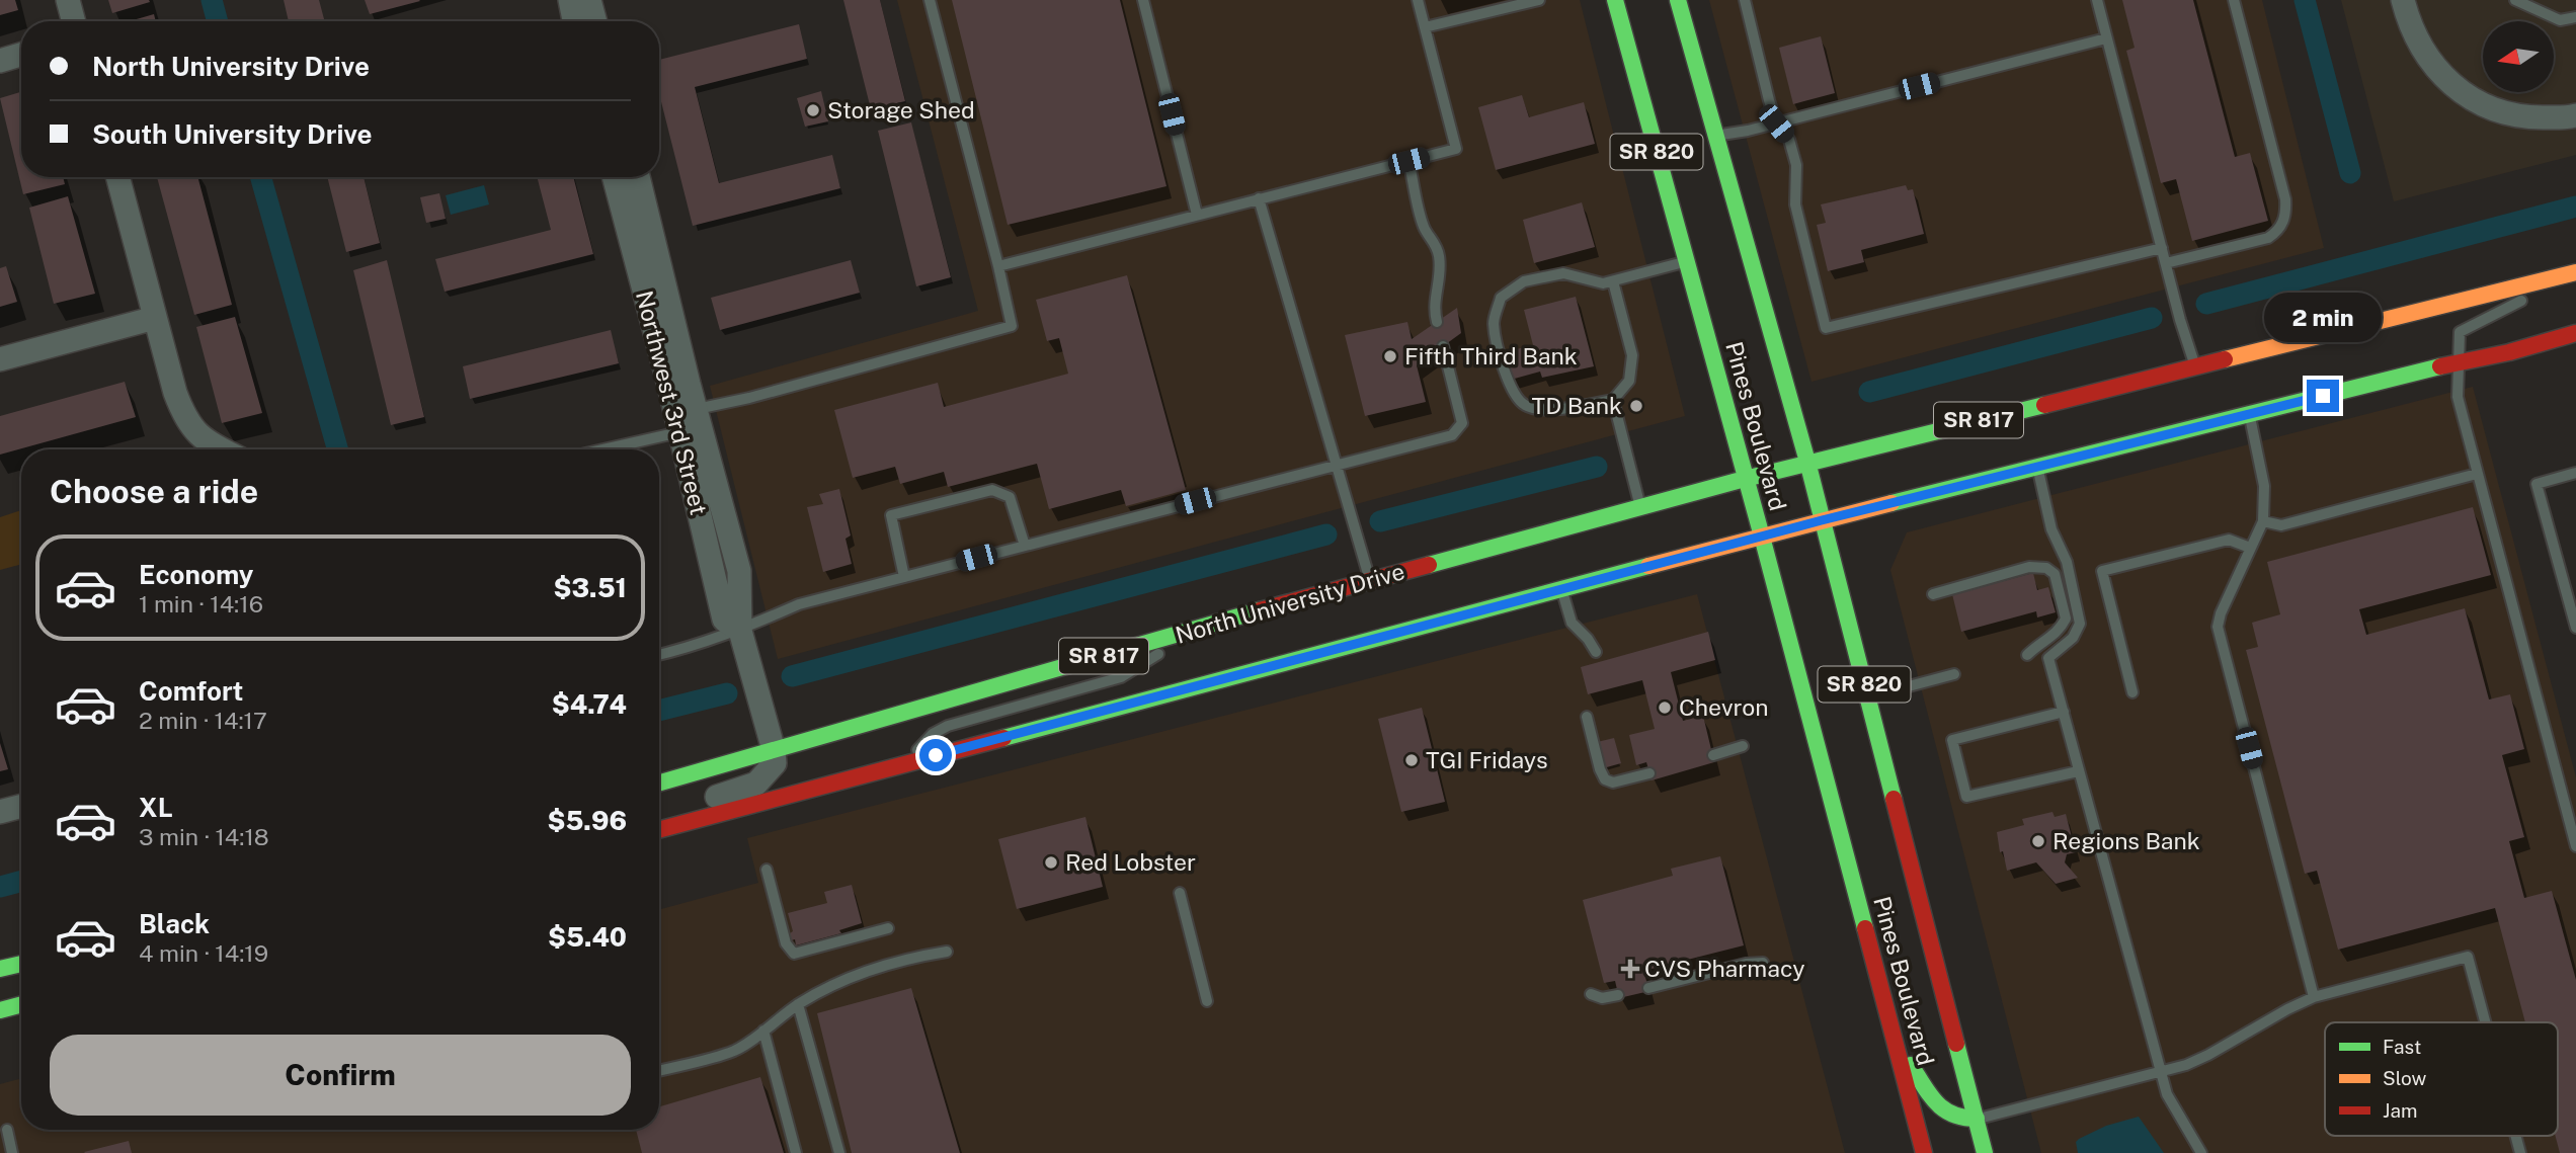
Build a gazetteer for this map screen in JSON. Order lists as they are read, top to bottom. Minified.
{"streets":{"main road":["SR 820","SR 817","Pines Boulevard","North University Drive"],"street":["Northwest 3rd Street"]},"crossings":[["Northwest 3rd Street","North University Drive"],["SR 817","Pines Boulevard"],["SR 817","North University Drive"],["Pines Boulevard","North University Drive"]],"places":{"other":["Storage Shed","Fifth Third Bank","TD Bank","Chevron","TGI Fridays","Regions Bank","Red Lobster"],"health":["CVS Pharmacy"]},"legend":["Fast","Slow","Jam"],"north":"left","page":{"banner":["North University Drive","South University Drive"],"bubble":"2 min","heading":"Choose a ride","list":[{"name":"Economy","note":"1 min · 14:16","value":"$3.51"},{"name":"Comfort","note":"2 min · 14:17","value":"$4.74"},{"name":"XL","note":"3 min · 14:18","value":"$5.96"},{"name":"Black","note":"4 min · 14:19","value":"$5.40"}],"buttons":"Confirm"}}
